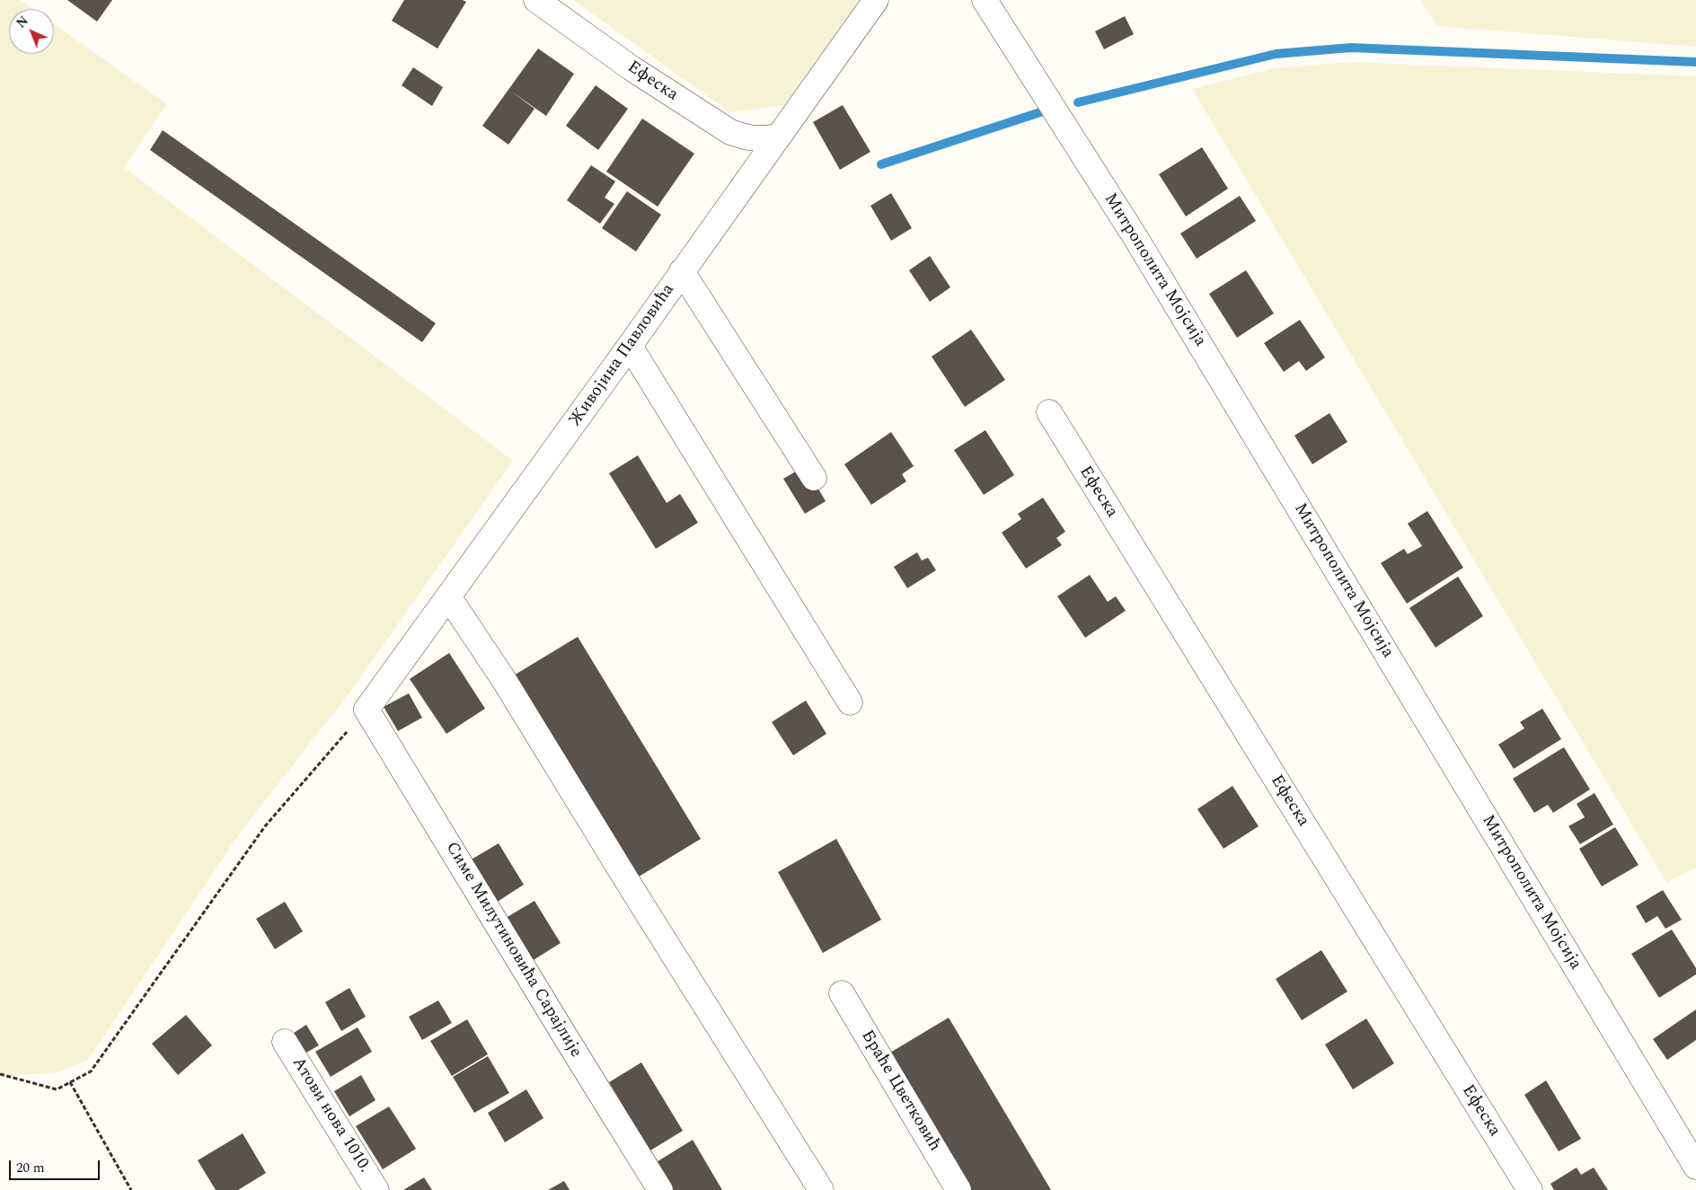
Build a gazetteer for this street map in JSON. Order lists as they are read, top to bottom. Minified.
{"streets":{"street":["Ефеска","Митрополита Мојсија","Живојина Павловића","Симе Милутиновића Сарајлије","Браће Цветковић","Атови нова 1010."]},"crossings":[["Ефеска","Живојина Павловића"],["Живојина Павловића","Симе Милутиновића Сарајлије"]],"scale_bar":"20 m","north":"top left"}
